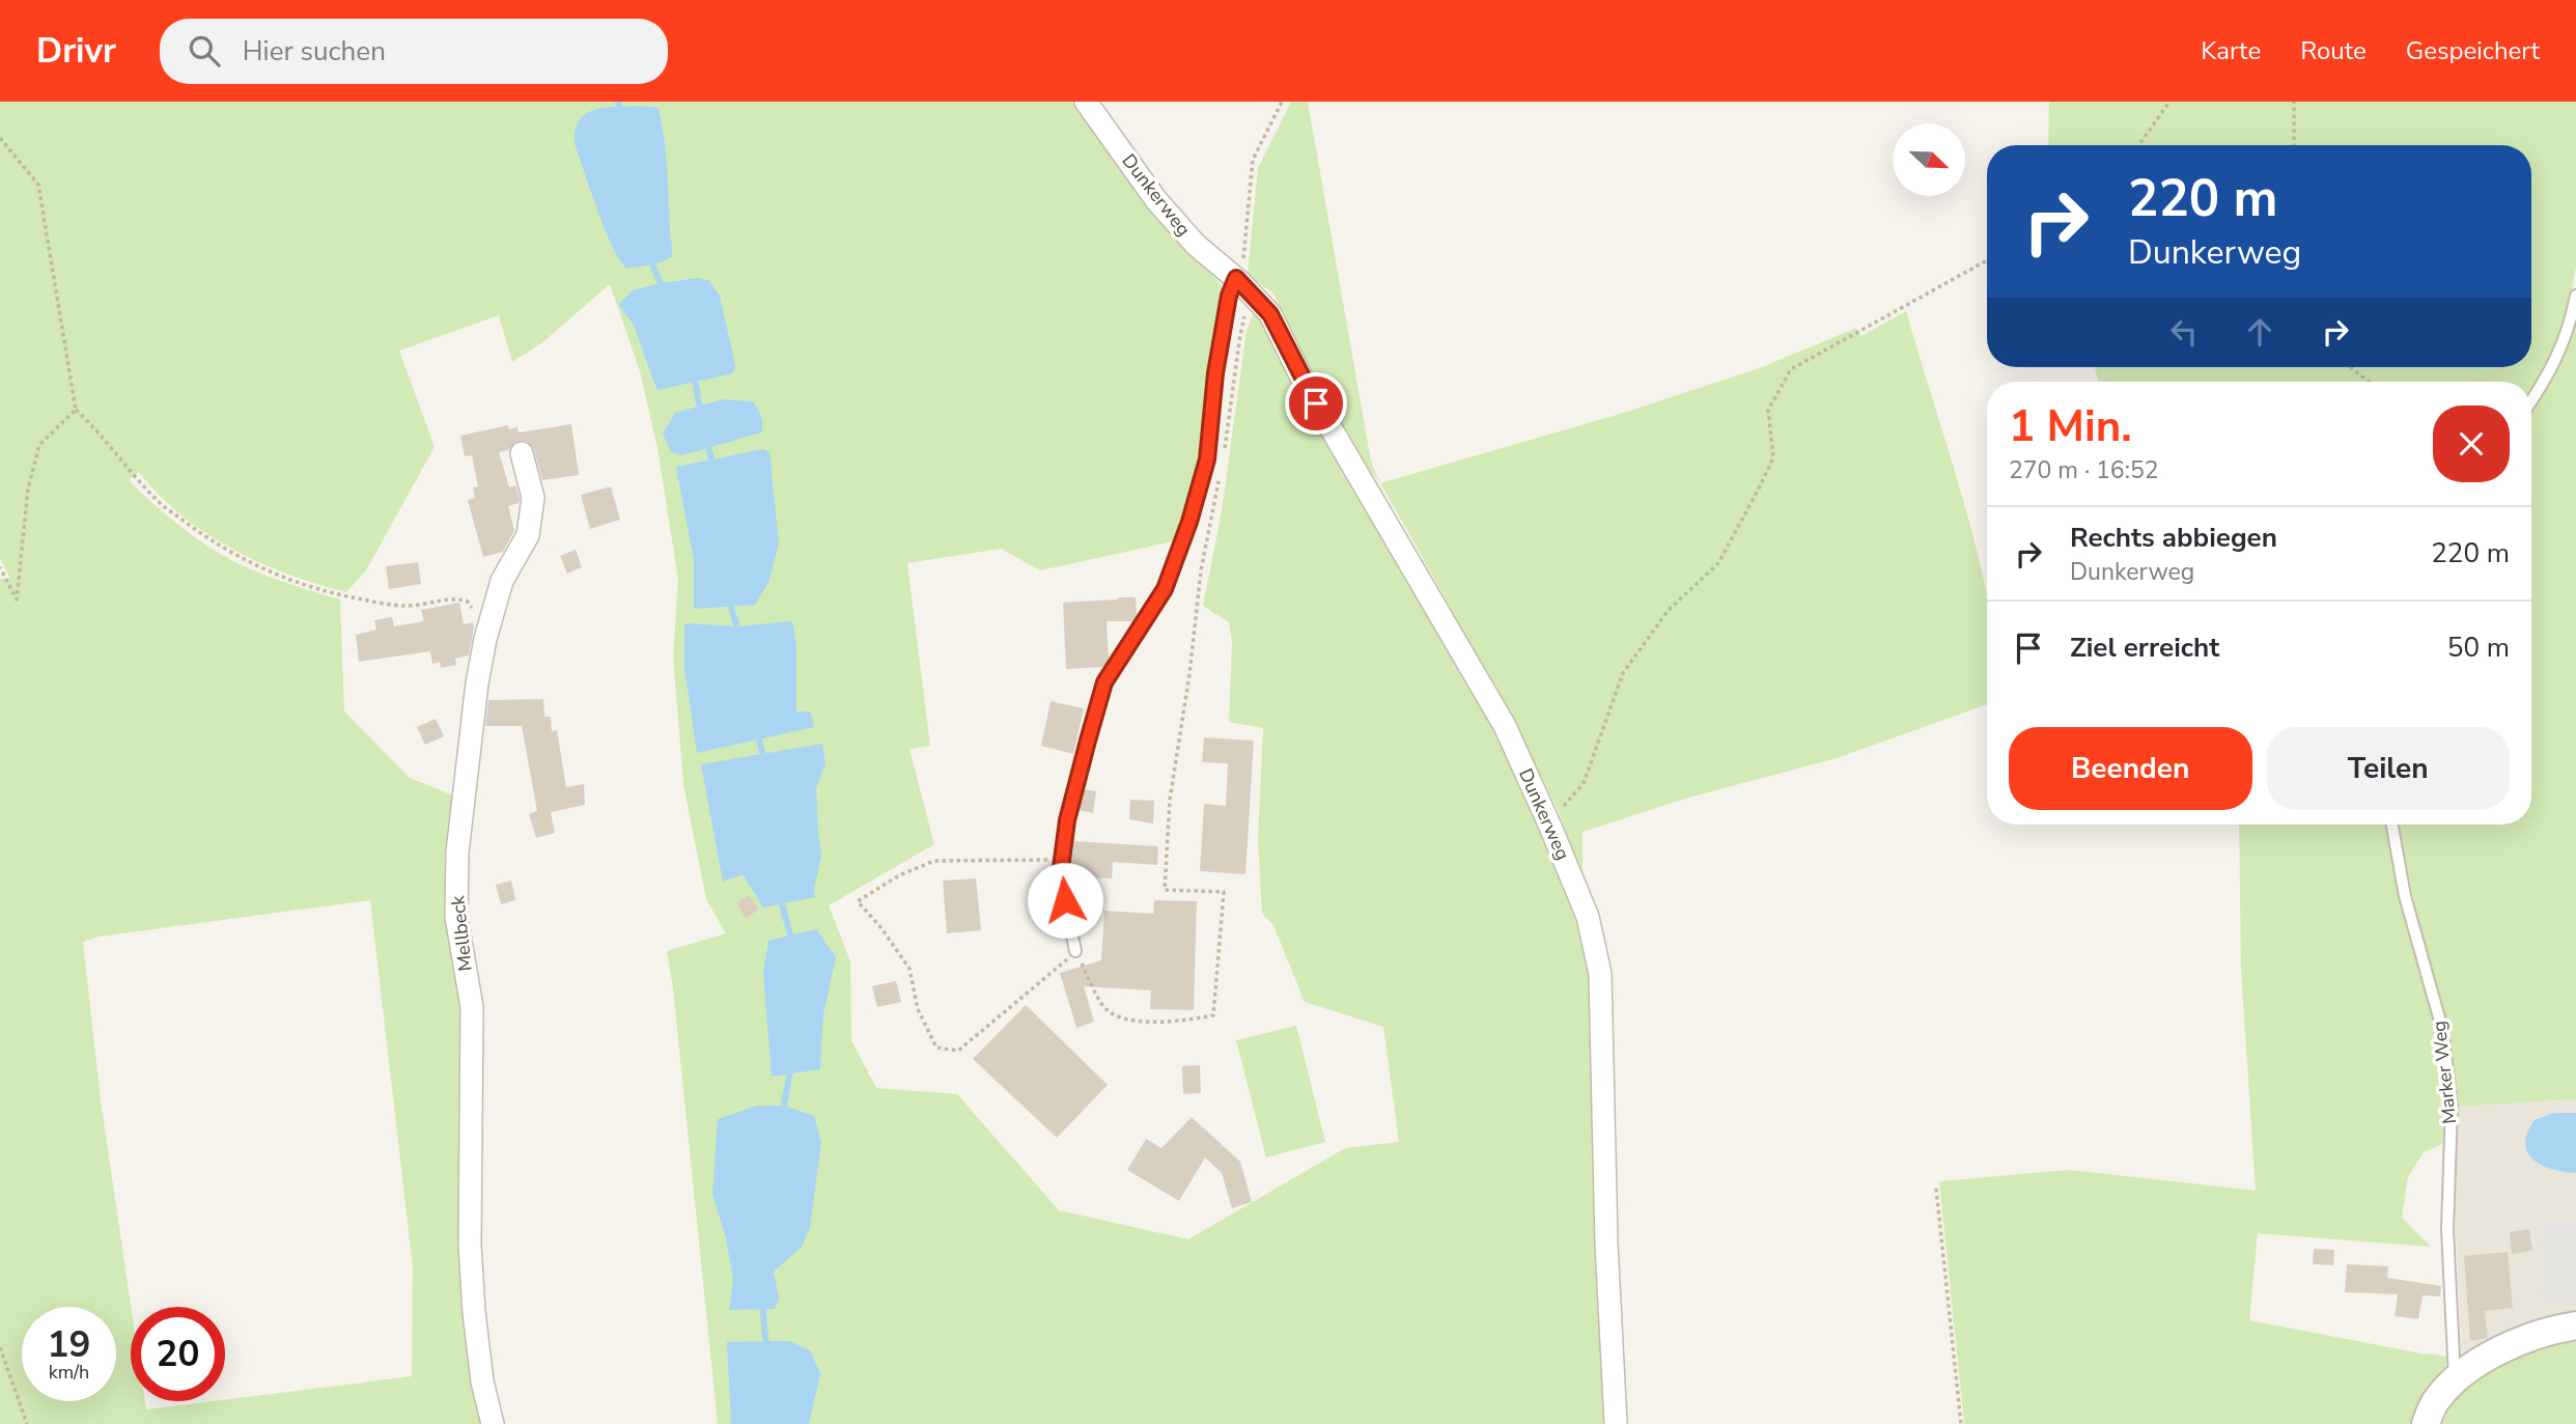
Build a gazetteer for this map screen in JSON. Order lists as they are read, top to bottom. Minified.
{"streets":{"street":["Dunkerweg","Mellbeck"],"lane":["Marker Weg"]},"north":"bottom right","page":{"header":"Drivr","search":"Hier suchen","nav":["Karte","Route","Gespeichert"],"turn":["220 m","Dunkerweg"],"heading":["1 Min.","270 m · 16:52"],"list":[{"name":"Rechts abbiegen","note":"Dunkerweg","value":"220 m"},{"name":"Ziel erreicht","value":"50 m"}],"buttons":["Beenden","Teilen"],"speed":"19 km/h","limit":"20"}}
